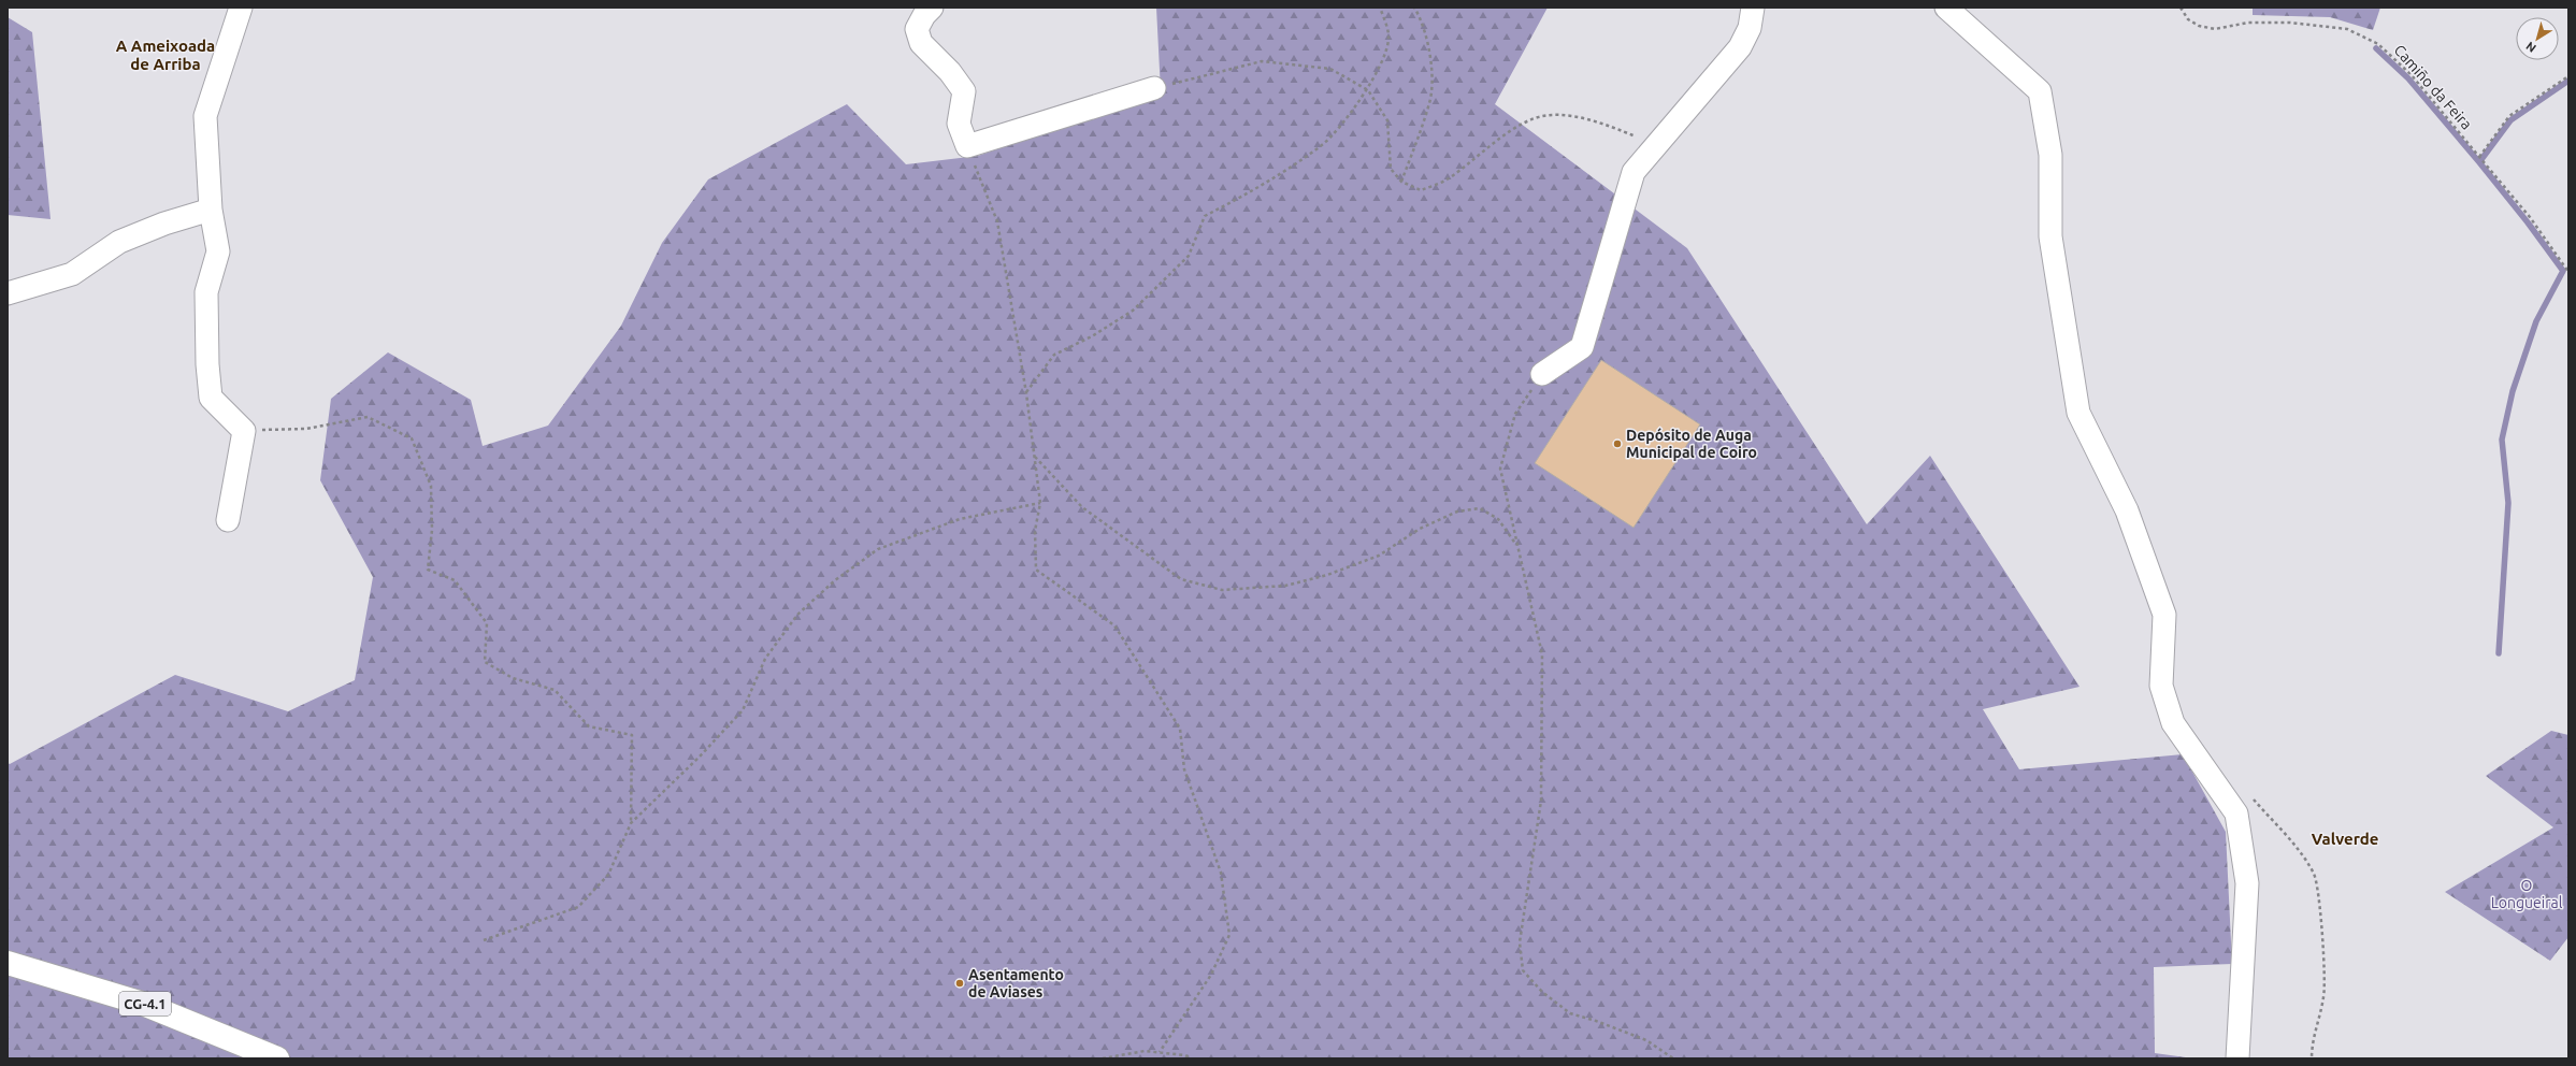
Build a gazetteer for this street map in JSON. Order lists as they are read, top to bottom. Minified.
{"streets":{"highway":["CG-4.1"],"path":["Camiño da Feira"]},"districts":["A Ameixoada de Arriba","Valverde"],"parks":["O Longueiral"],"places":["Depósito de Auga Municipal de Coiro","Asentamento de Aviases"],"north":"bottom left"}
